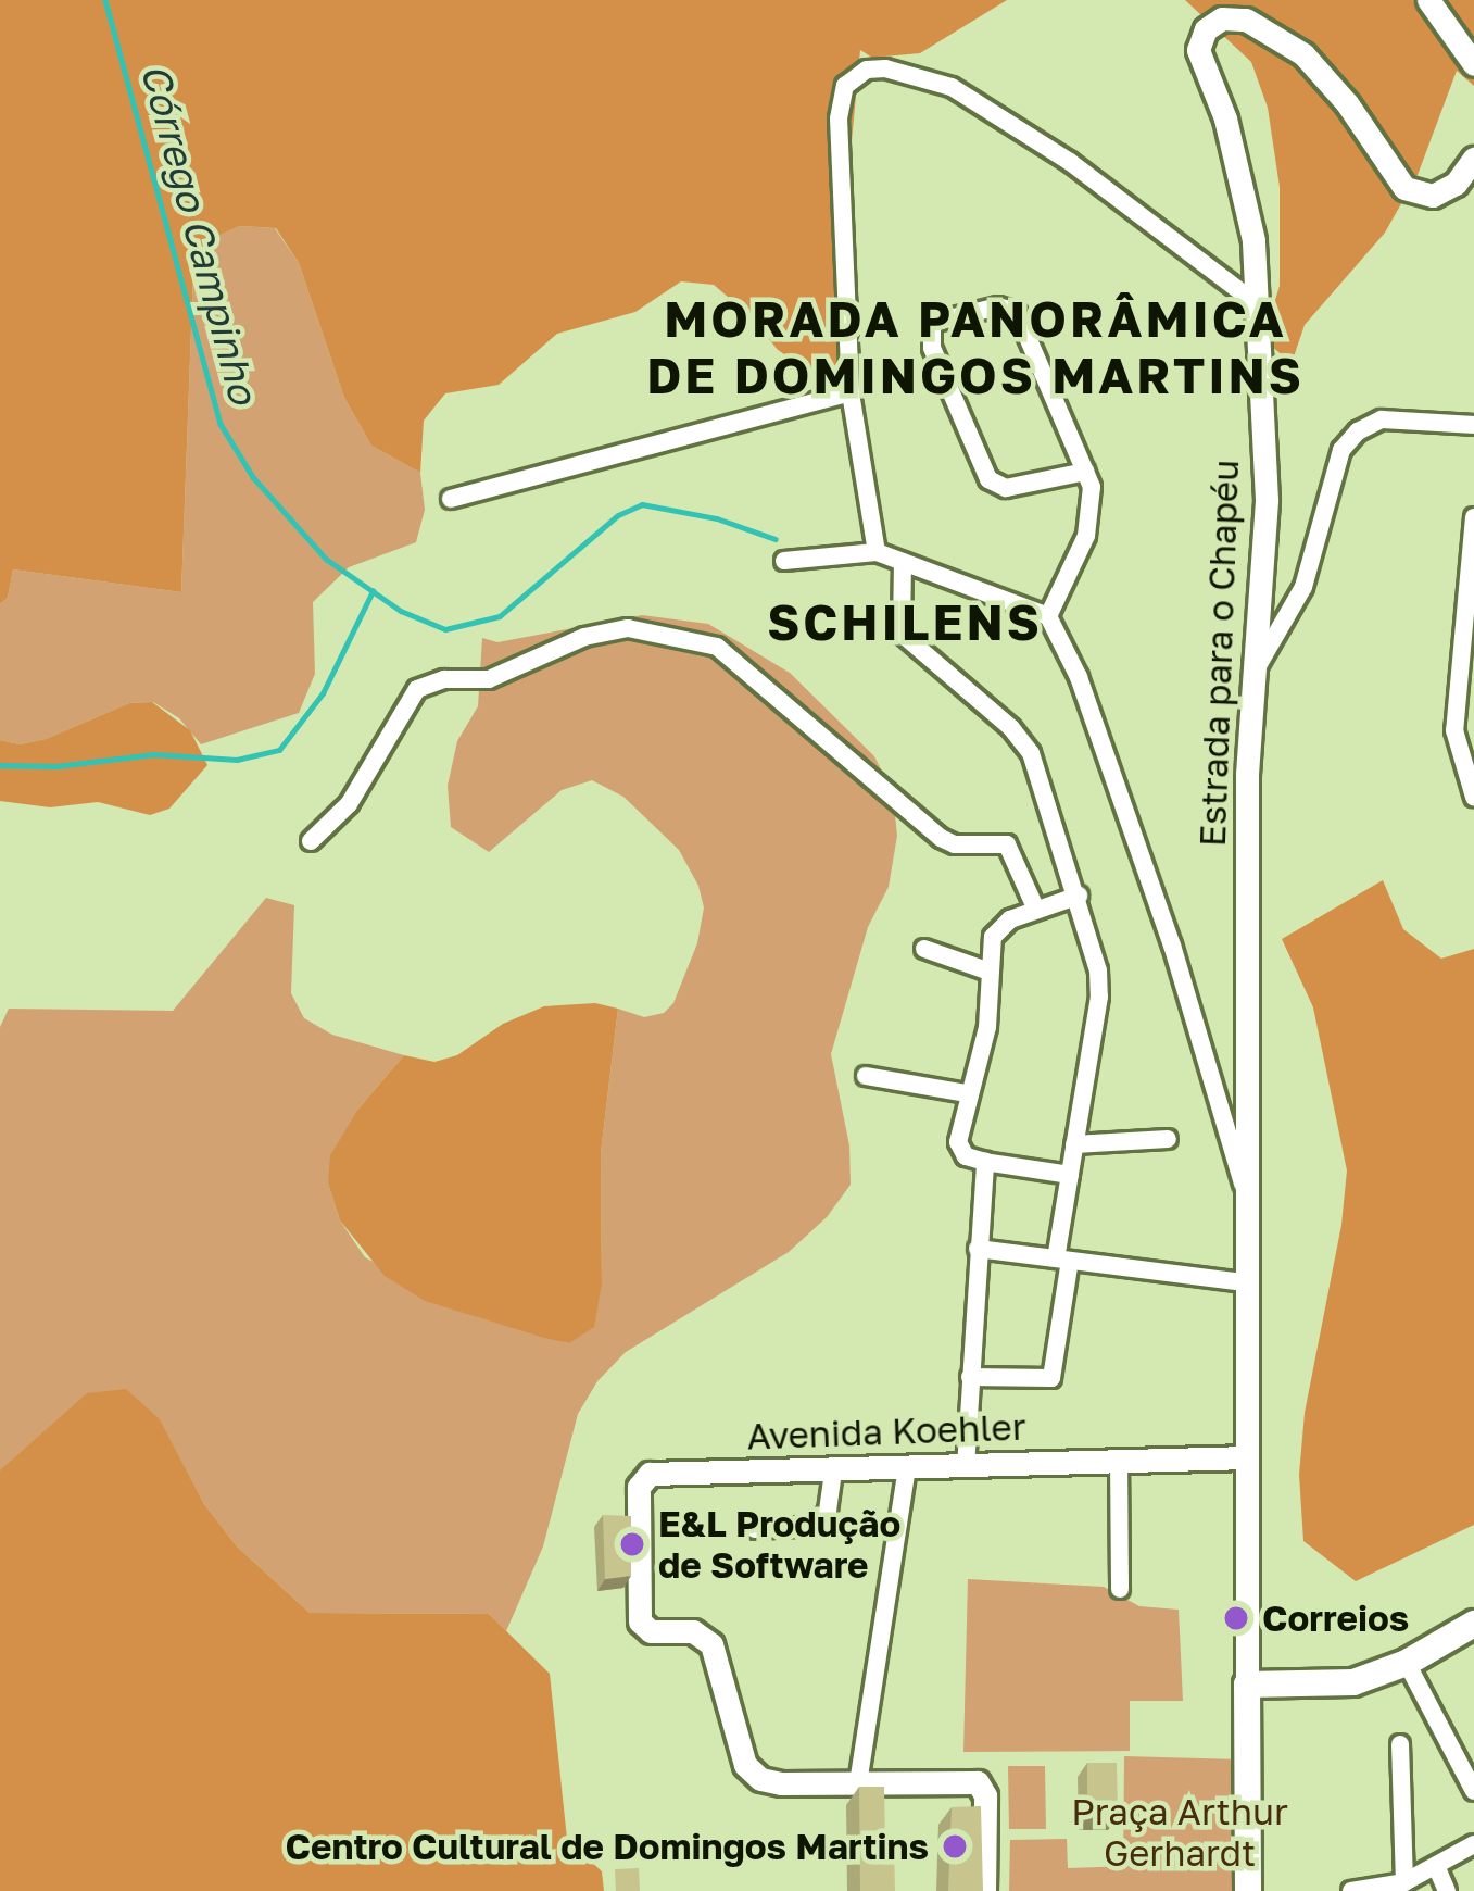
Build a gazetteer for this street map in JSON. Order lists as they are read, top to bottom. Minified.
{"streets":{"street":["Estrada para o Chapéu","Avenida Koehler"]},"crossings":[["Estrada para o Chapéu","Avenida Koehler"]],"districts":["MORADA PANORÂMICA DE DOMINGOS MARTINS","SCHILENS"],"water":["Córrego Campinho"],"parks":["Praça Arthur Gerhardt"],"places":["E&L Produção de Software","Correios","Centro Cultural de Domingos Martins"]}
